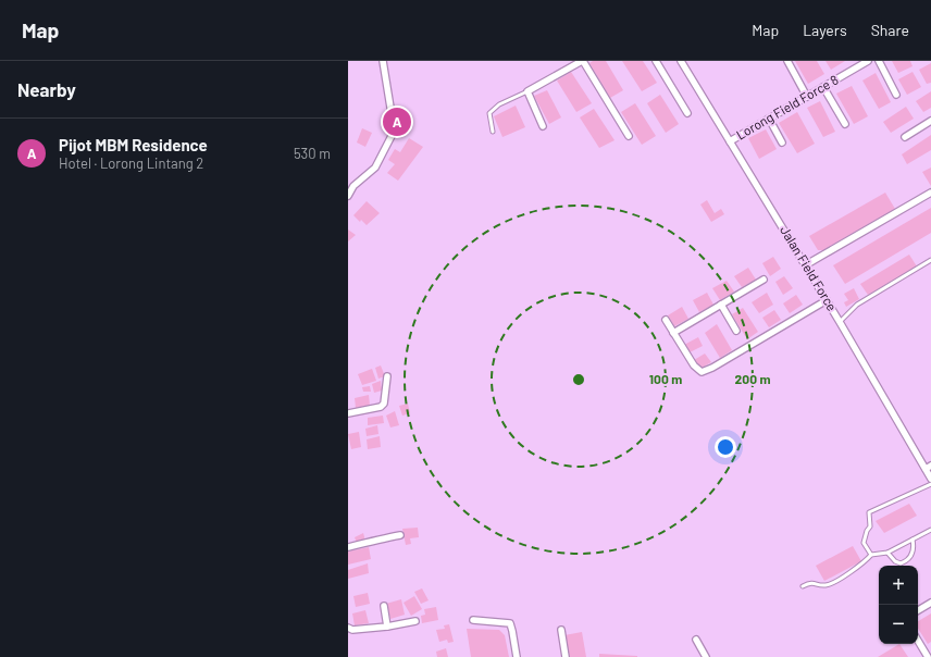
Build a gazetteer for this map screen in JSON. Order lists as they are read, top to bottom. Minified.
{"streets":{"street":["Lorong Field Force 8","Jalan Field Force"]},"crossings":[["Lorong Field Force 8","Jalan Field Force"]],"page":{"header":"Map","nav":["Map","Layers","Share"],"heading":"Nearby","pins":"A","list":[{"mark":"A","name":"Pijot MBM Residence","note":"Hotel · Lorong Lintang 2","value":"530 m"}],"map_buttons":["+","−"]},"rings":["100 m","200 m"]}
